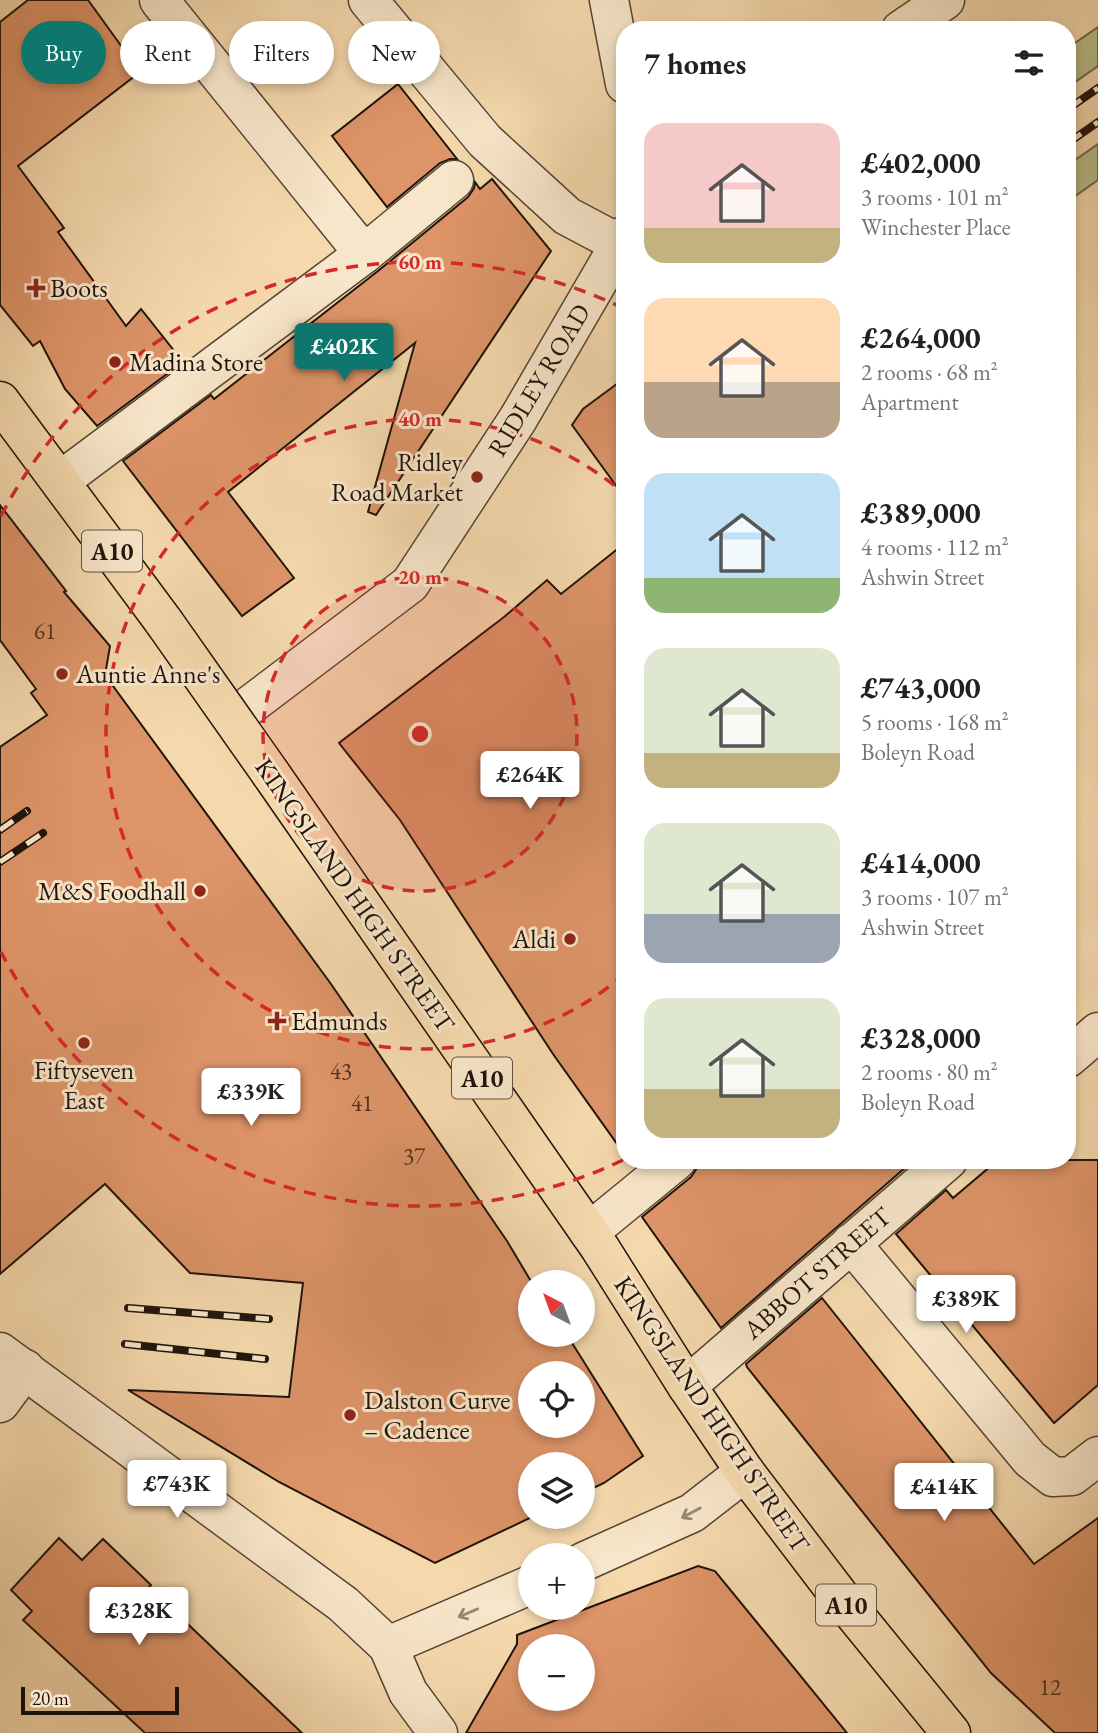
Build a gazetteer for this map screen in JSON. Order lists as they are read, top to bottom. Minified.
{"streets":{"highway":["A10","KINGSLAND HIGH STREET"],"street":["RIDLEY ROAD","ABBOT STREET"]},"crossings":[["RIDLEY ROAD","KINGSLAND HIGH STREET"],["KINGSLAND HIGH STREET","ABBOT STREET"]],"places":{"health":["Boots","Edmunds"],"other":["Madina Store","Ridley Road Market","Auntie Anne's","M&S Foodhall","Aldi","Fiftyseven East","Dalston Curve – Cadence"]},"house_numbers":["61","43","41","37","12"],"scale_bar":"20 m","north":"top left","page":{"chip":["Buy","Rent","Filters","New"],"heading":"7 homes","list":[{"name":"£402,000","note":"3 rooms · 101 m² · Winchester Place"},{"name":"£264,000","note":"2 rooms · 68 m² · Apartment"},{"name":"£389,000","note":"4 rooms · 112 m² · Ashwin Street"},{"name":"£743,000","note":"5 rooms · 168 m² · Boleyn Road"},{"name":"£414,000","note":"3 rooms · 107 m² · Ashwin Street"},{"name":"£328,000","note":"2 rooms · 80 m² · Boleyn Road"}],"price":["£402K","£264K","£339K","£389K","£743K","£414K","£328K"],"map_buttons":["+","−"],"scale":"20 m"},"rings":["60 m","40 m","20 m"]}
